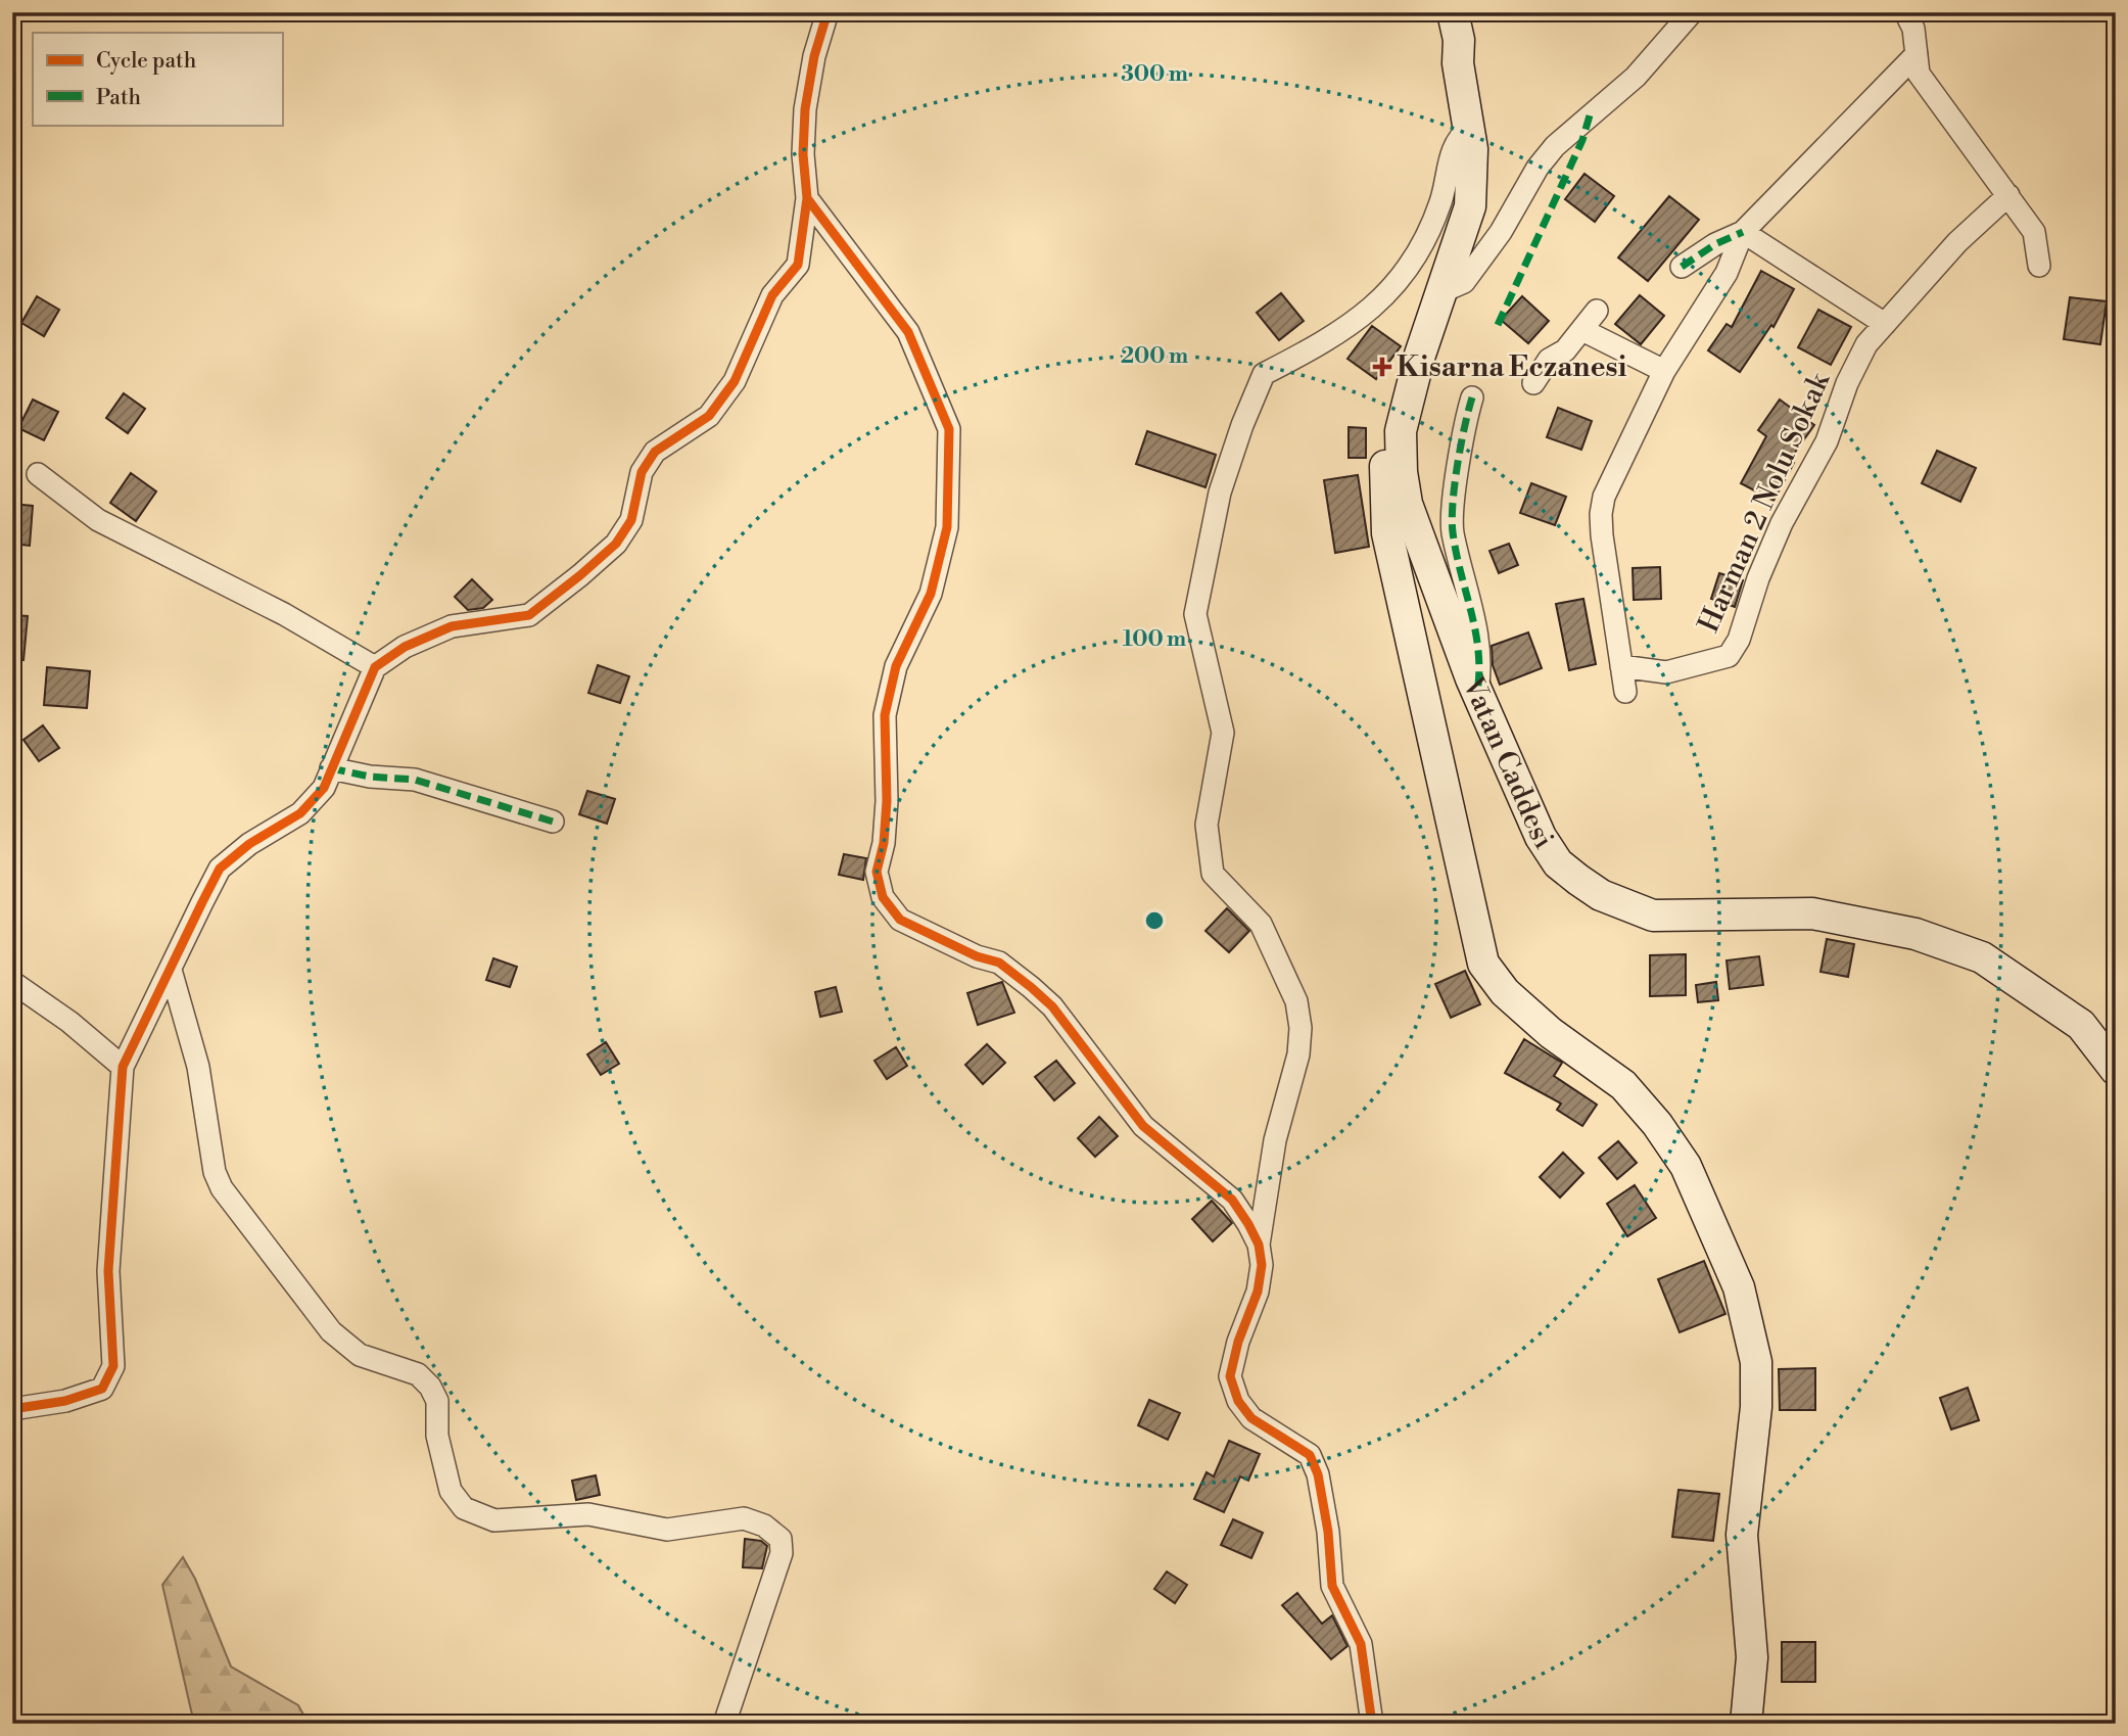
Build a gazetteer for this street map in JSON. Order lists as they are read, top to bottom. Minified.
{"streets":{"street":["Harman 2 Nolu Sokak","Vatan Caddesi"]},"places":{"health":["Kisarna Eczanesi"]},"legend":["Cycle path","Path"],"rings":["300 m","200 m","100 m"]}
